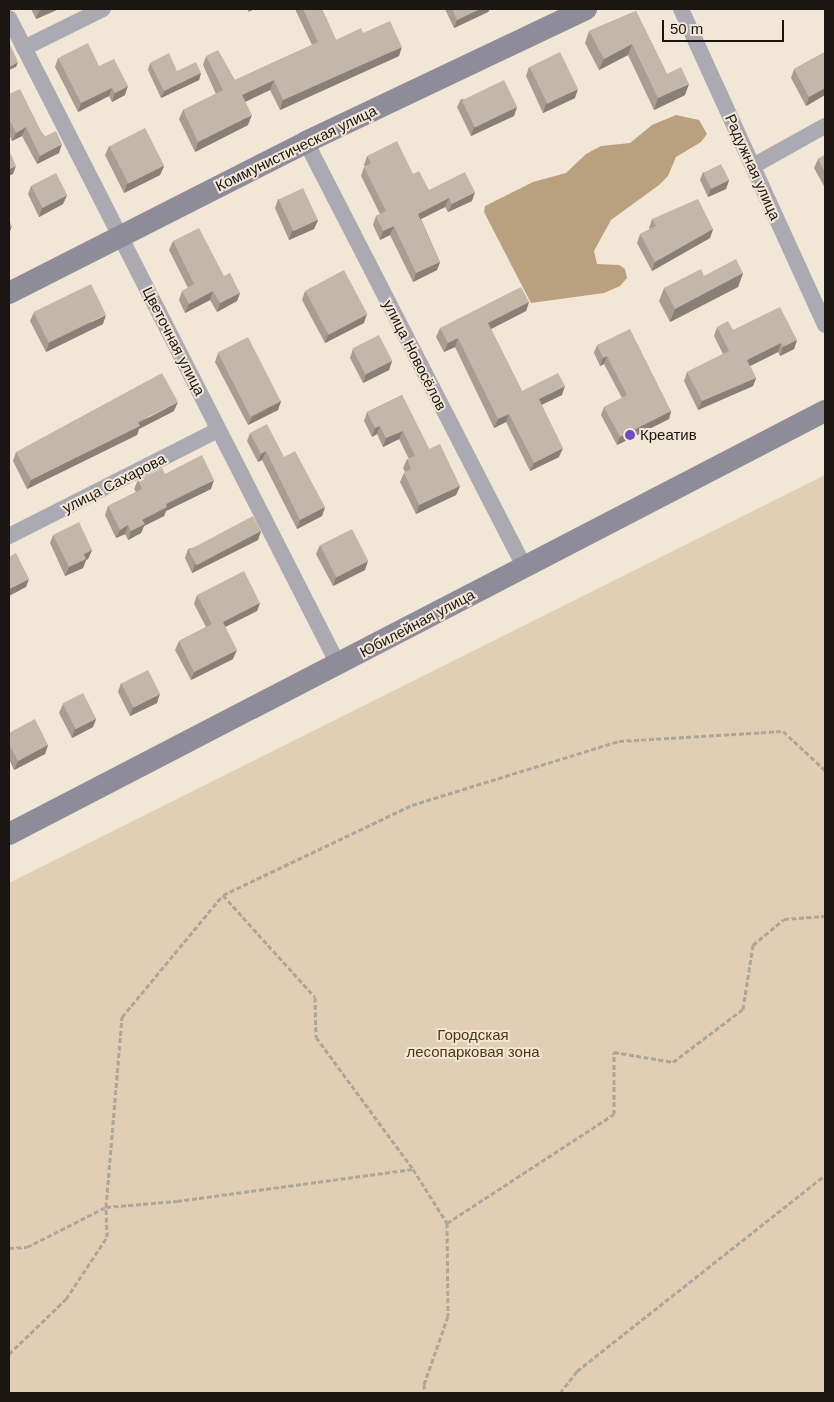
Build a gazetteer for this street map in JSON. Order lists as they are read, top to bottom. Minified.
{"streets":{"street":["Коммунистическая улица","Радужная улица","Цветочная улица","улица Новосёлов","улица Сахарова","Юбилейная улица"]},"crossings":[["Коммунистическая улица","Цветочная улица"],["Коммунистическая улица","улица Новосёлов"],["Цветочная улица","улица Сахарова"],["Цветочная улица","Юбилейная улица"],["улица Новосёлов","Юбилейная улица"]],"parks":["Городская лесопарковая зона"],"places":["Креатив"],"scale_bar":"50 m"}
